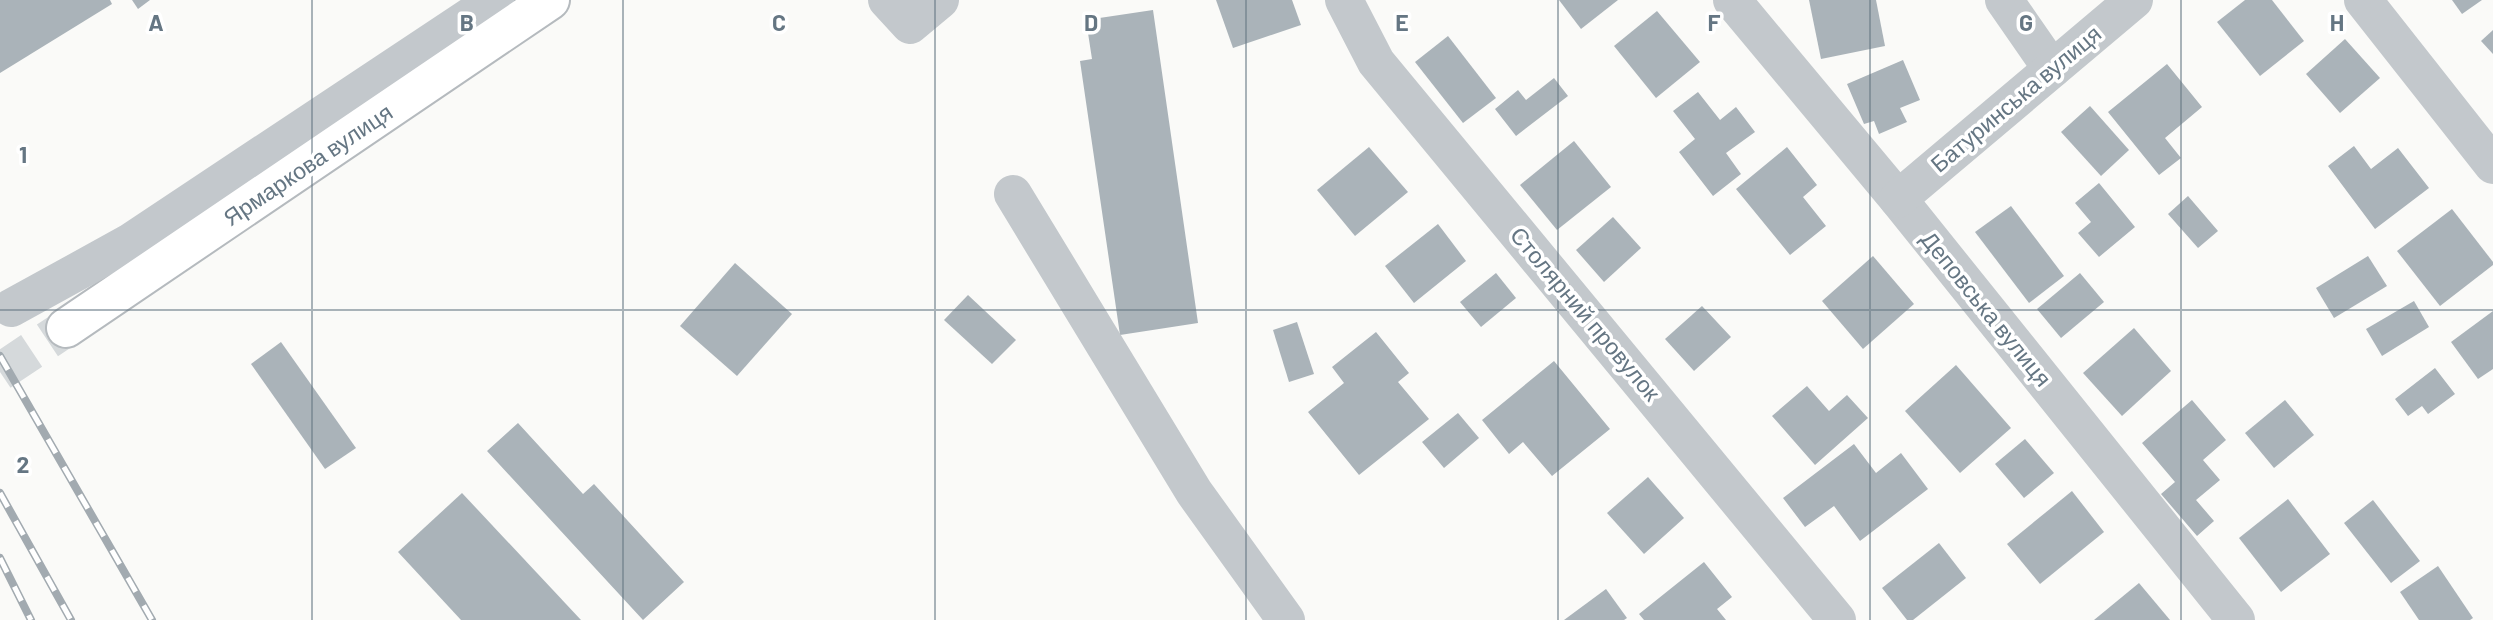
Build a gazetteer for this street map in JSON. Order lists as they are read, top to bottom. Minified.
{"streets":{"main road":["Ярмаркова вулиця"],"street":["Батуринська вулиця","Деповська вулиця","Столярний провулок"]},"crossings":[["Батуринська вулиця","Деповська вулиця"]],"grid":{"columns":["A","B","C","D","E","F","G","H"],"rows":["1","2"]}}
